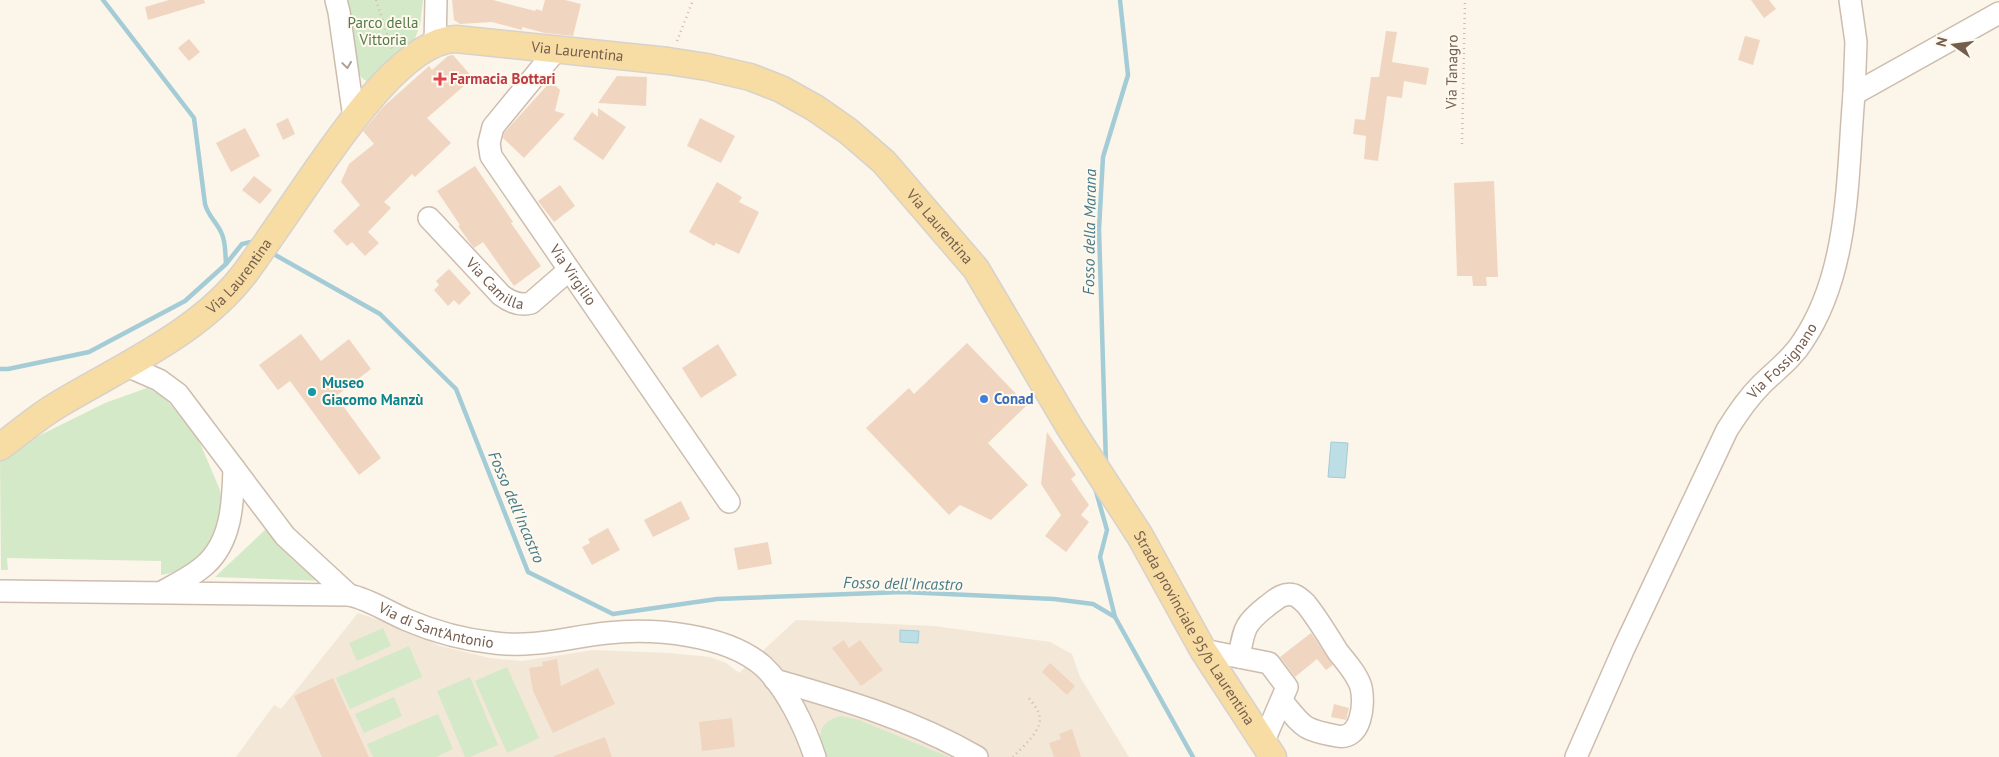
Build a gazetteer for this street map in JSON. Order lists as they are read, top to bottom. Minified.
{"streets":{"main road":["Via Laurentina","Strada provinciale 95/b Laurentina"],"street":["Via Virgilio","Via Camilla","Via Fossignano","Via di Sant'Antonio"],"path":["Via Tanagro"]},"crossings":[["Via Laurentina","Via Virgilio"],["Via Laurentina","Strada provinciale 95/b Laurentina"],["Via Virgilio","Via Camilla"]],"water":["Fosso della Marana","Fosso dell'Incastro"],"parks":["Parco della Vittoria"],"places":{"health":["Farmacia Bottari"],"other":["Museo Giacomo Manzù","Conad"]},"north":"left"}
